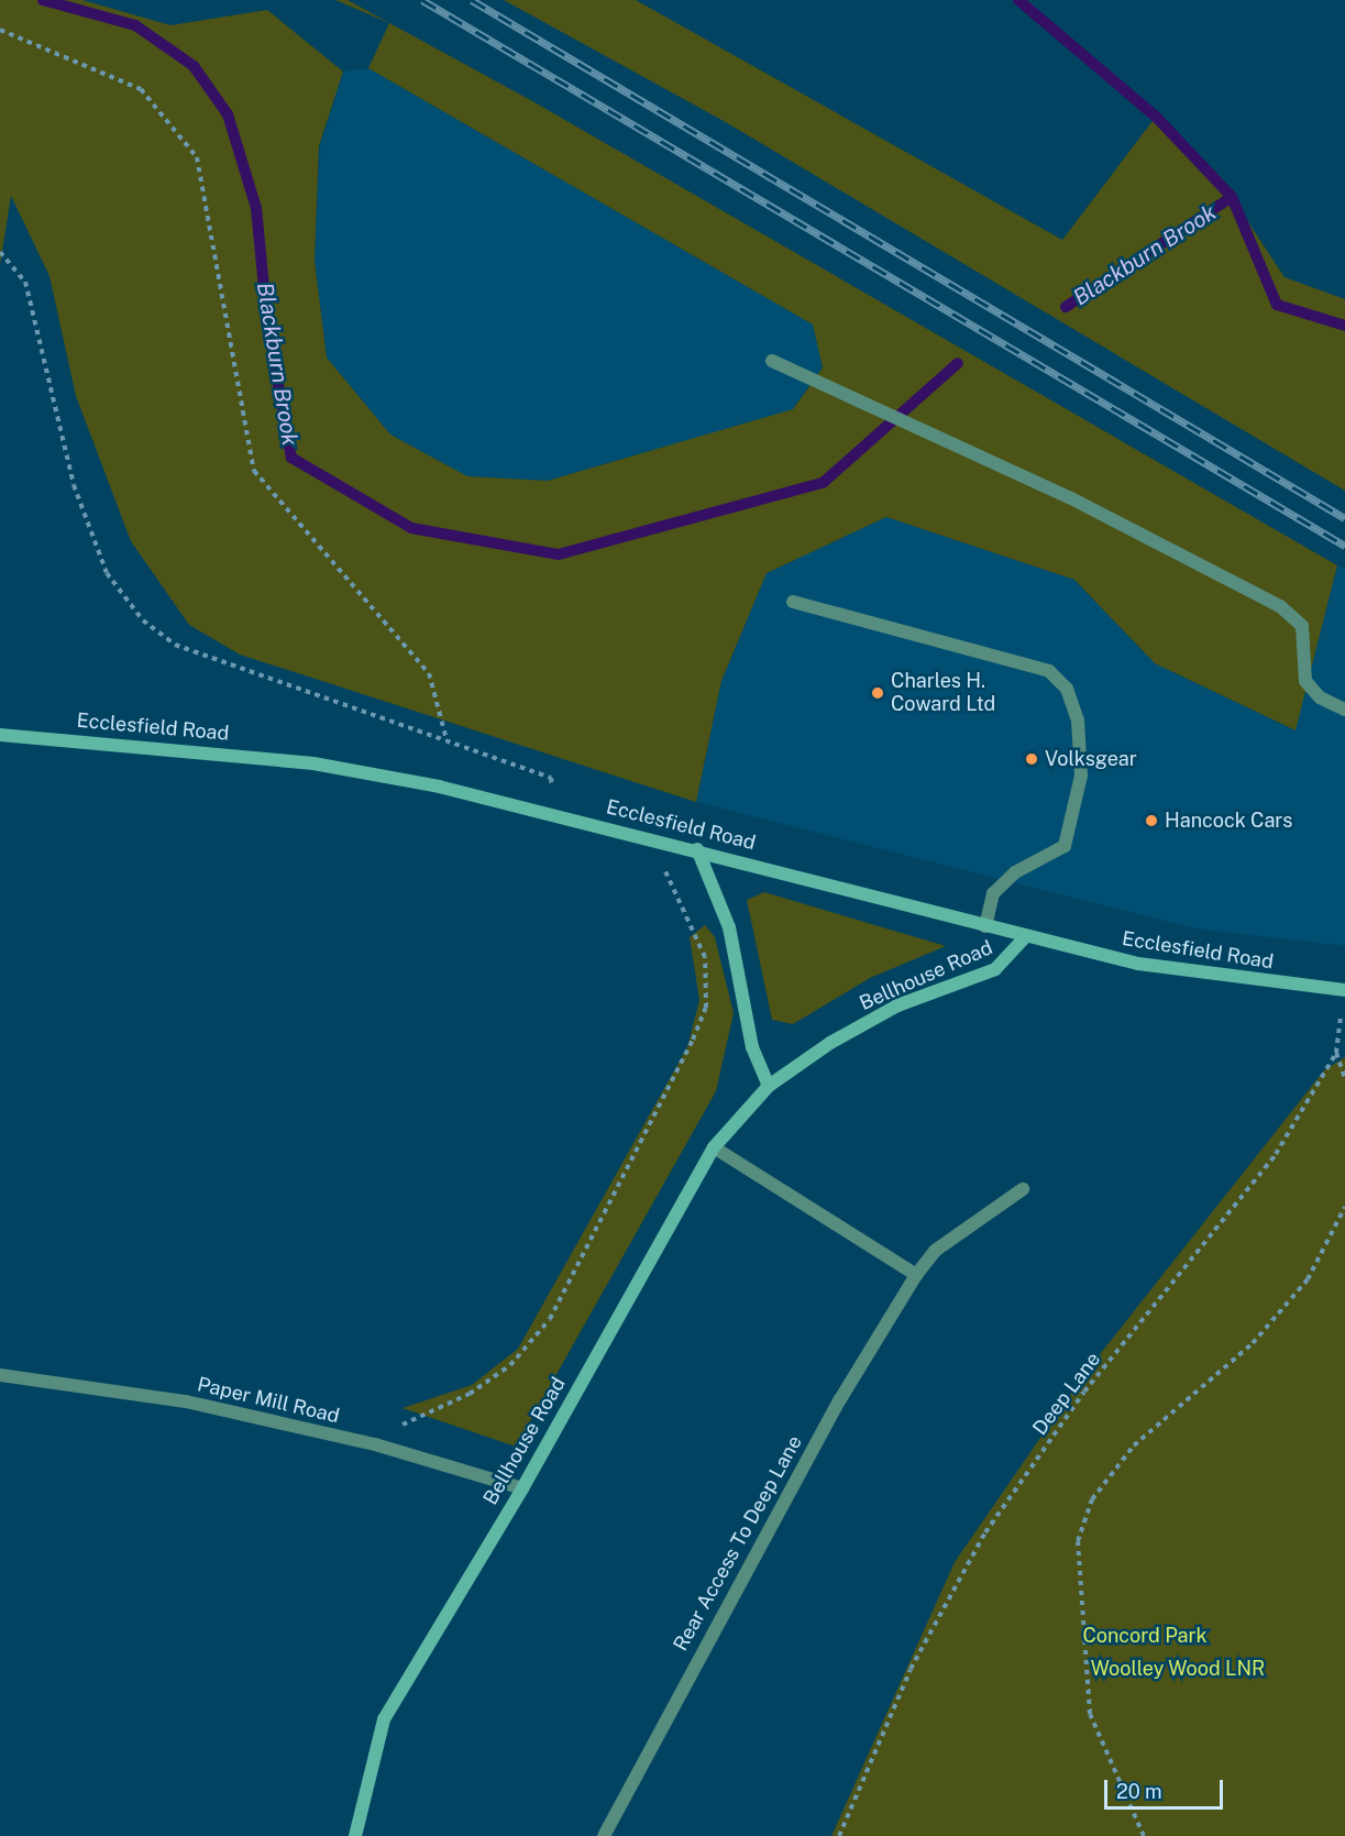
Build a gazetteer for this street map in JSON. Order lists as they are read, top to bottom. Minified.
{"streets":{"main road":["Ecclesfield Road","Bellhouse Road"],"street":["Paper Mill Road","Rear Access To Deep Lane"],"path":["Deep Lane"]},"crossings":[["Ecclesfield Road","Bellhouse Road"],["Ecclesfield Road","Deep Lane"],["Bellhouse Road","Paper Mill Road"]],"water":["Blackburn Brook"],"parks":["Concord Park","Woolley Wood LNR"],"places":["Charles H. Coward Ltd","Volksgear","Hancock Cars"],"scale_bar":"20 m"}
